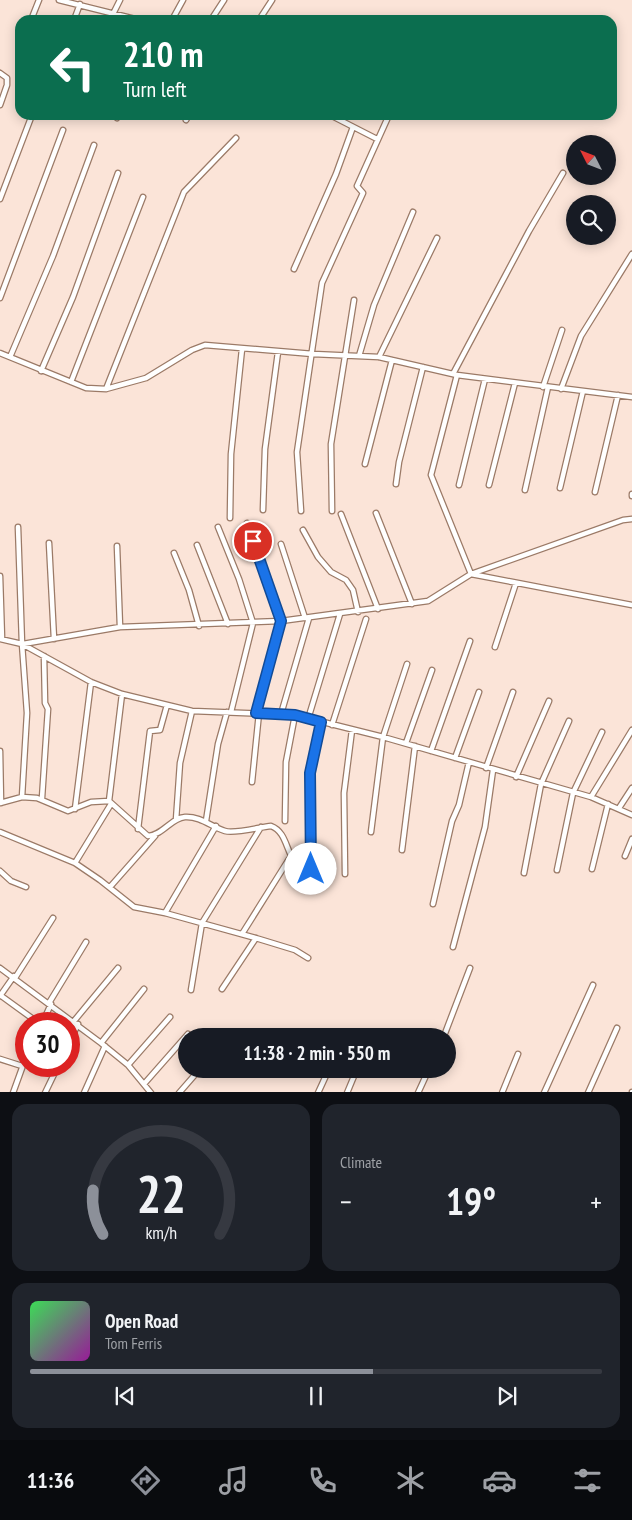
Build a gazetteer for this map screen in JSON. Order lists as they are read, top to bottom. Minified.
{"north":"top left","page":{"turn":["210 m","Turn left"],"limit":"30","trip":"11:38 · 2 min · 550 m","tile":"Climate","heat":["−","19°","+"],"song":["Open Road","Tom Ferris"],"tabs":"11:36","gauge":["22","km/h"]}}
